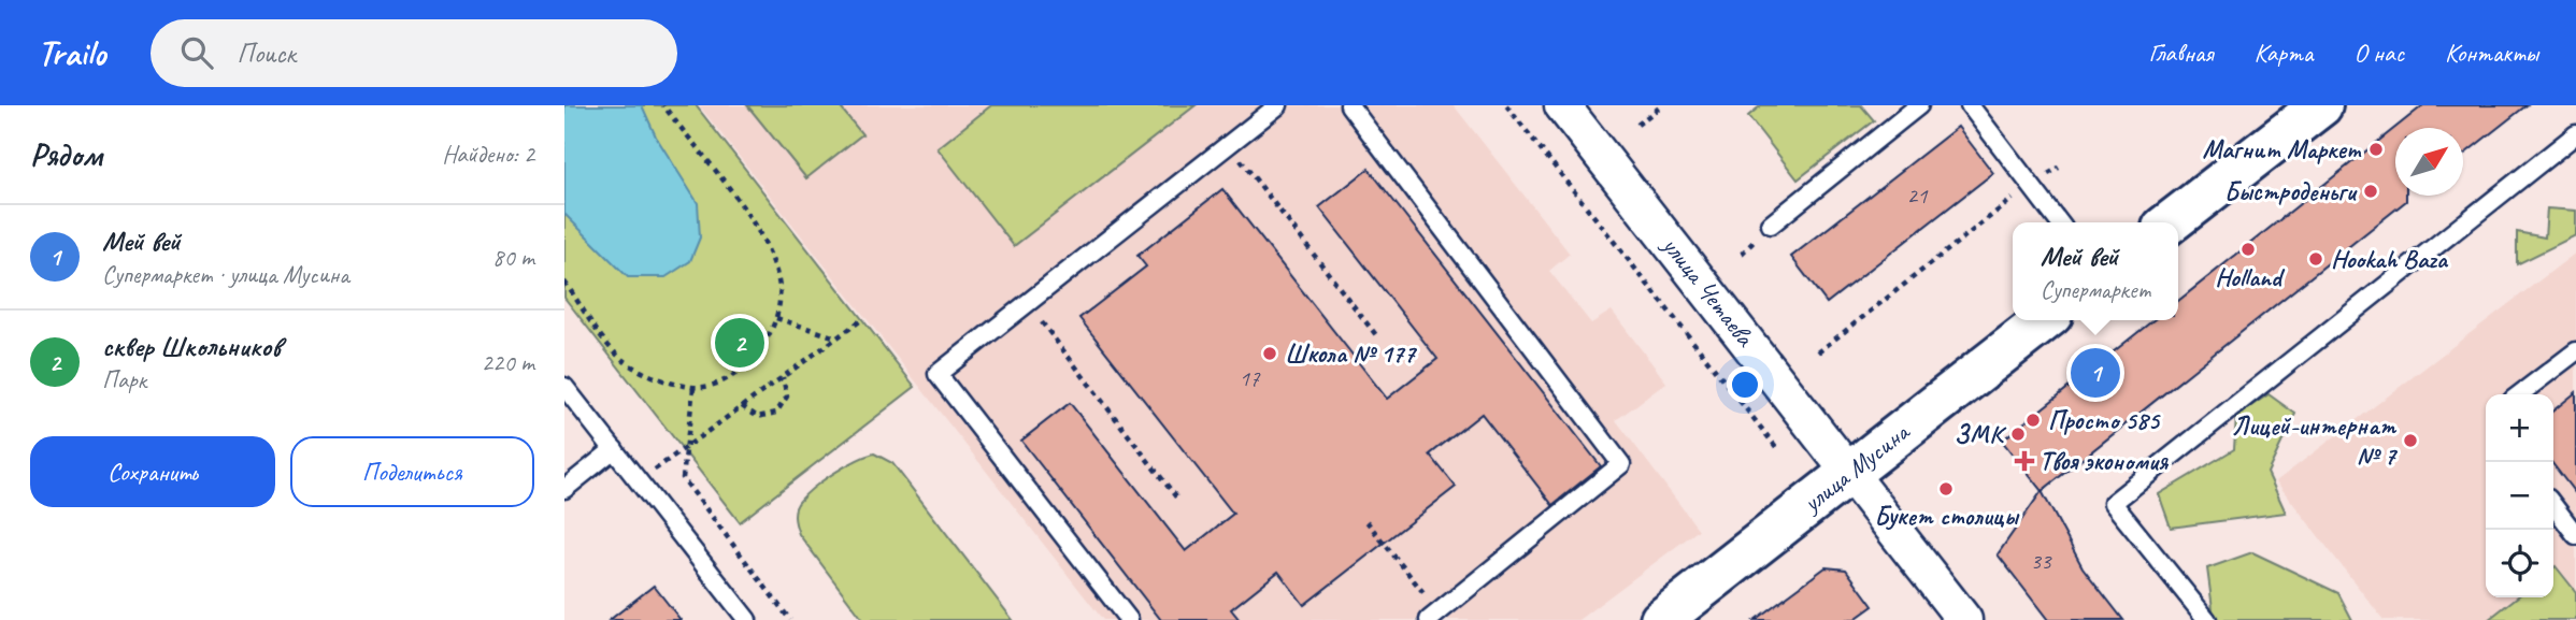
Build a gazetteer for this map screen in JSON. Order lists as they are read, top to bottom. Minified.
{"streets":{"street":["улица Четаева","улица Мусина"]},"crossings":[["улица Четаева","улица Мусина"]],"places":{"other":["Магнит Маркет","Быстроденьги","Holland","Hookah Baza","Школа № 177","Просто 585","ЗМК","Лицей-интернат № 7","Букет столицы"],"health":["Твоя экономия"]},"house_numbers":["21","17","33"],"north":"top right","page":{"header":"Trailo","search":"Поиск","nav":["Главная","Карта","О нас","Контакты"],"heading":["Рядом","Найдено: 2"],"list":[{"mark":"1","name":"Мей вей","note":"Супермаркет · улица Мусина","value":"80 m"},{"mark":"2","name":"сквер Школьников","note":"Парк","value":"220 m"}],"popup":["Мей вей","Супермаркет"],"pins":["2","1"],"map_buttons":["+","−"],"buttons":["Сохранить","Поделиться"]}}
